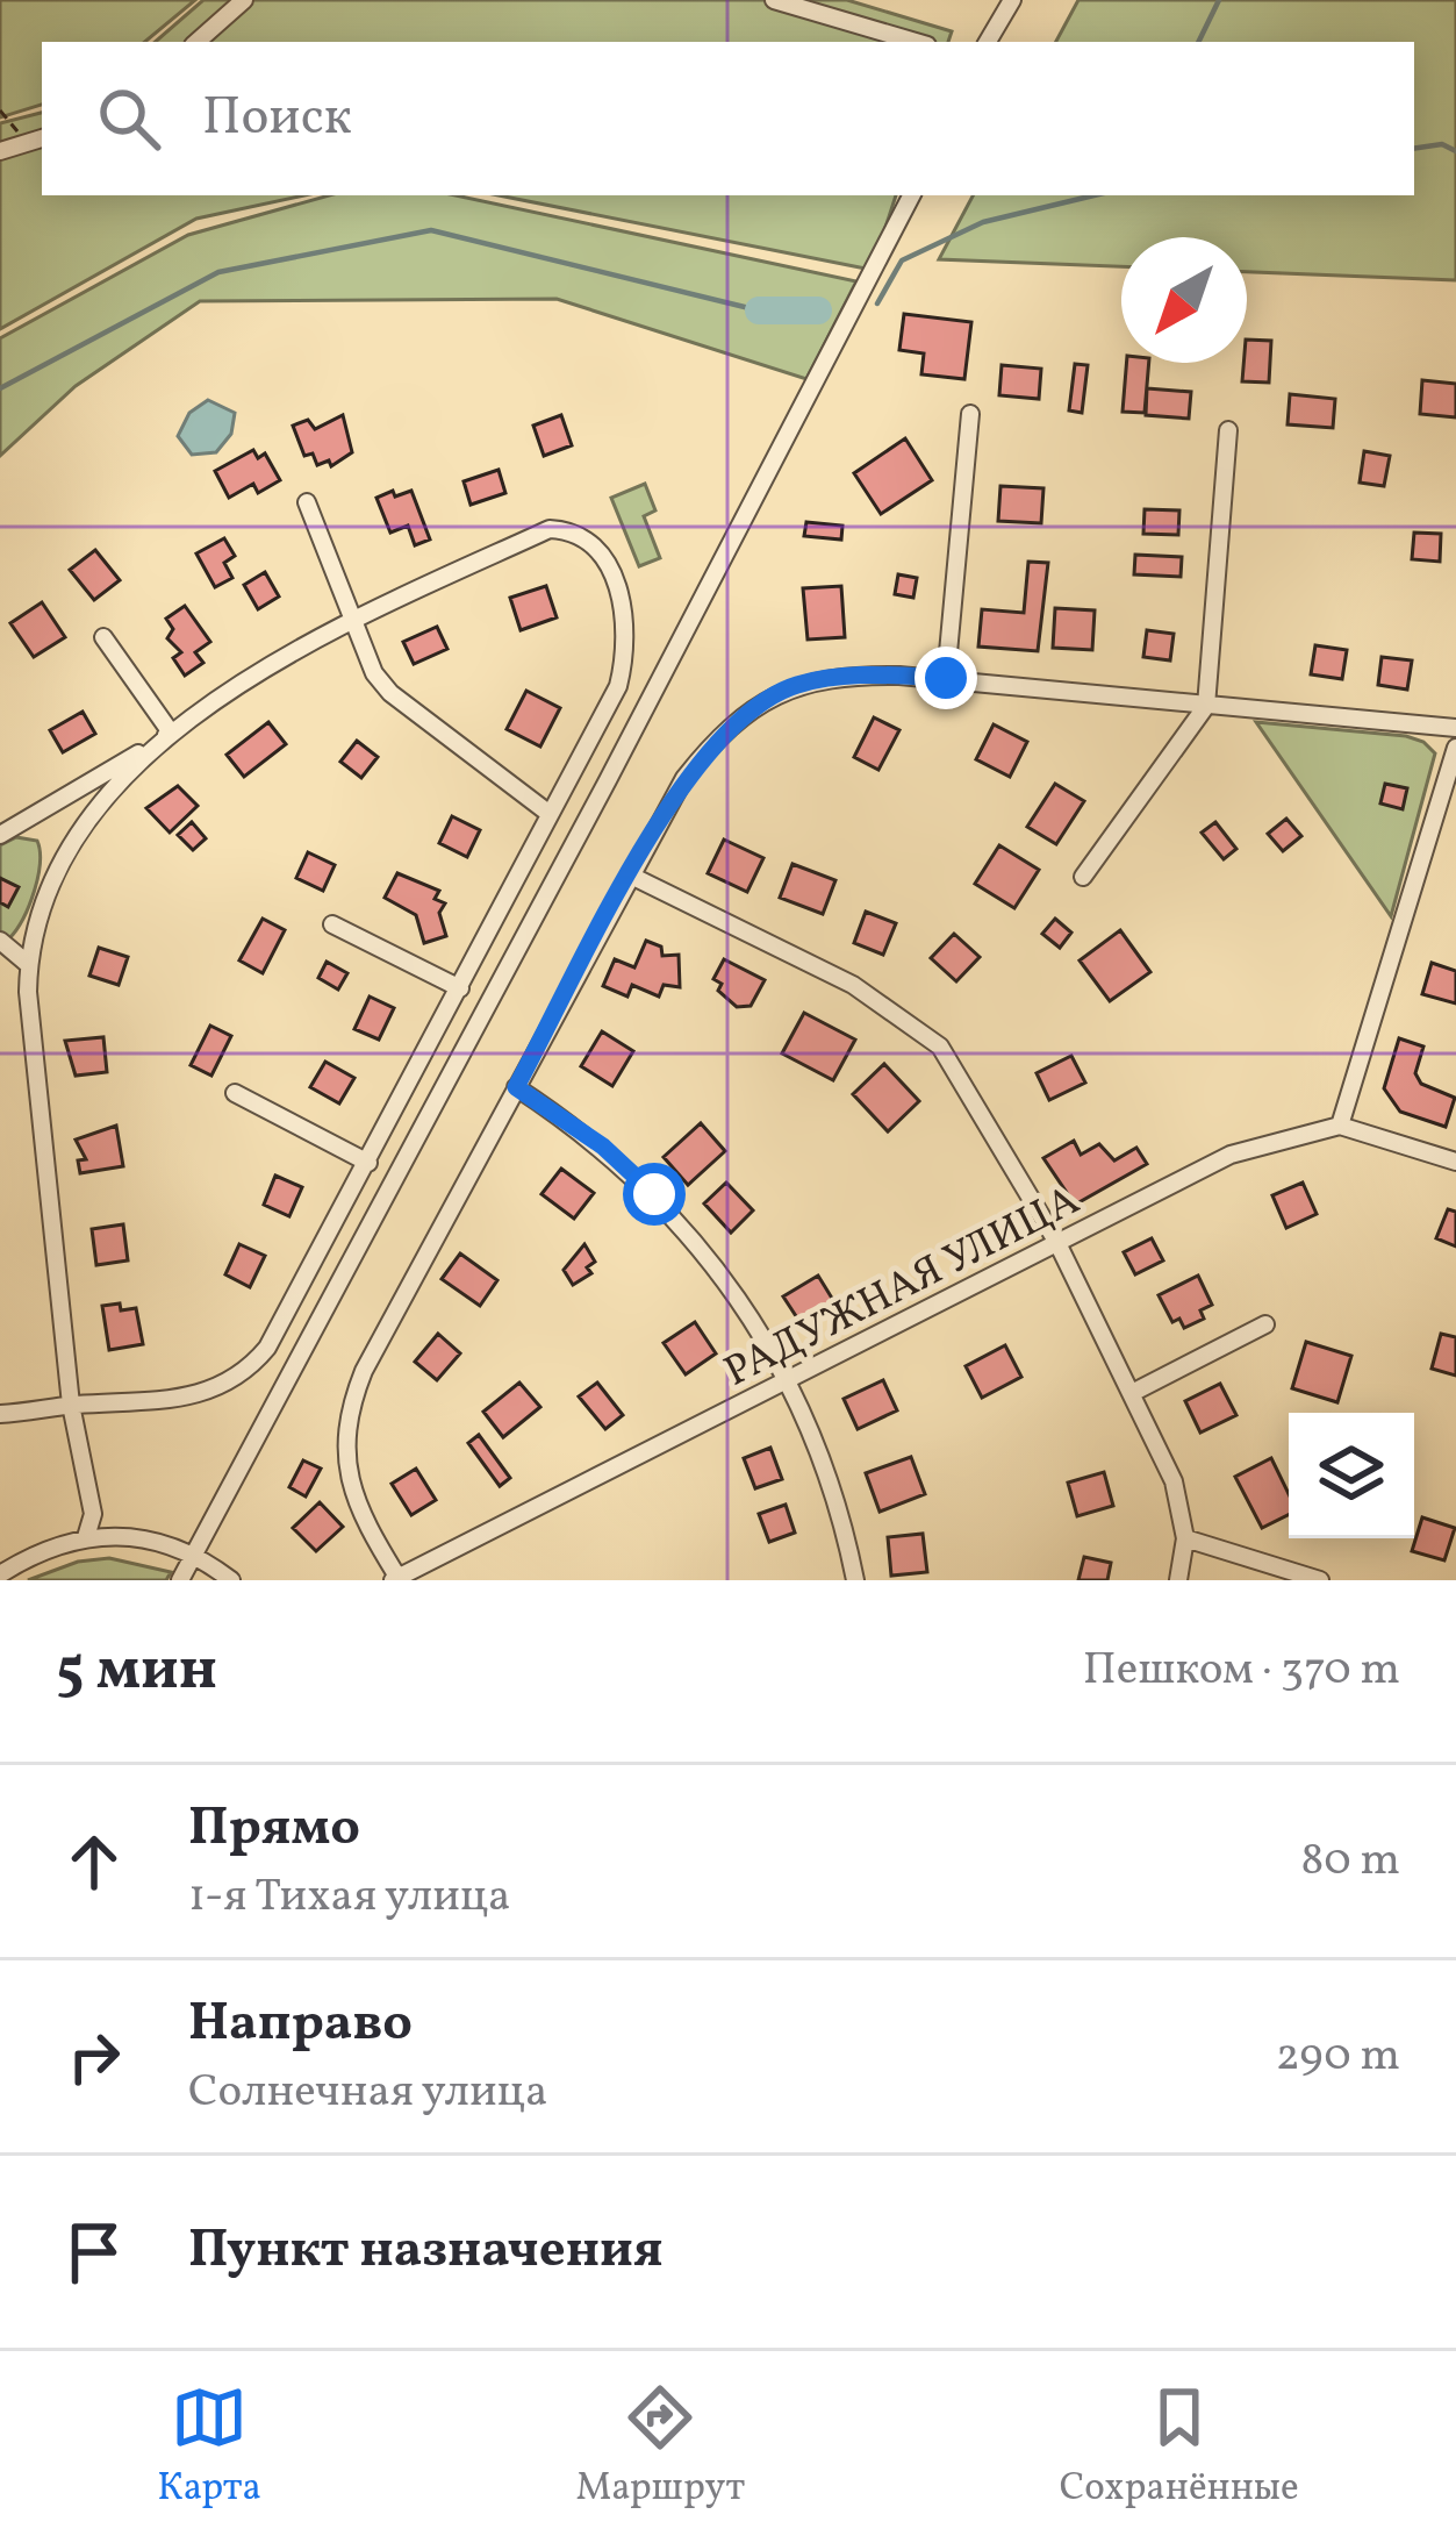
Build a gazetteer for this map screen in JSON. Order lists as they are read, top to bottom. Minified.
{"streets":{"street":["РАДУЖНАЯ УЛИЦА"]},"north":"bottom left","page":{"search":"Поиск","heading":["5 мин","Пешком · 370 m"],"list":[["Прямо","1-я Тихая улица","80 m"],["Направо","Солнечная улица","290 m"],"Пункт назначения"],"nav":["Карта","Маршрут","Сохранённые"]}}
